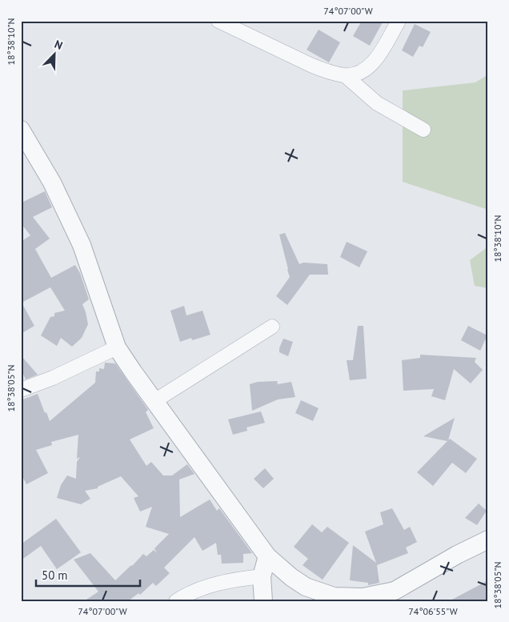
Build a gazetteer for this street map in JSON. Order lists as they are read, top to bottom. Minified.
{"scale_bar":"50 m","north":"top right","coordinates":["74°07'00\"W","18°38'10\"N","18°38'05\"N","74°06'55\"W"]}
